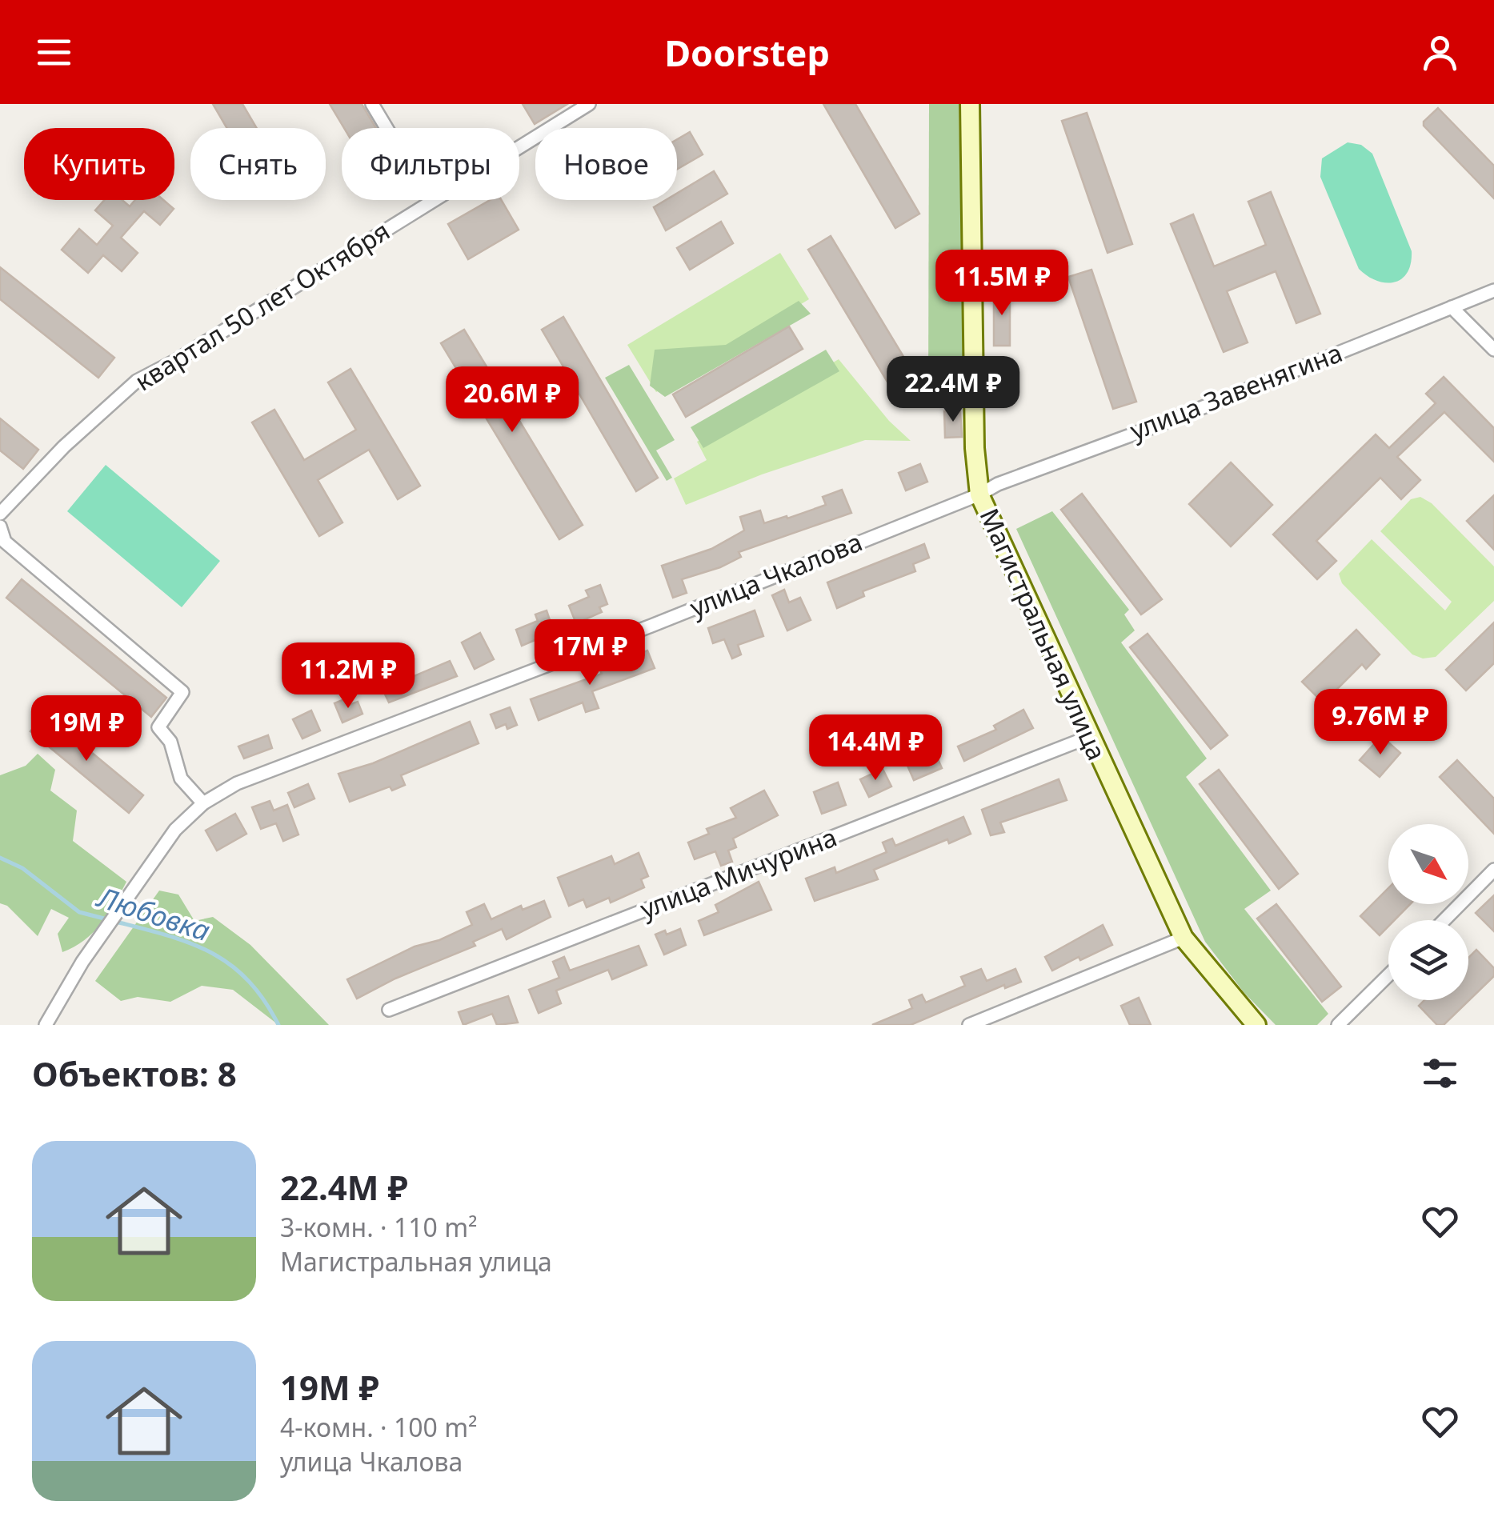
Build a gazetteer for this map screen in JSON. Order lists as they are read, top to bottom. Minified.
{"streets":{"main road":["Магистральная улица"],"street":["квартал 50 лет Октября","улица Завенягина","улица Чкалова","улица Мичурина"]},"crossings":[["улица Завенягина","улица Чкалова"],["улица Завенягина","Магистральная улица"],["улица Чкалова","Магистральная улица"],["Магистральная улица","улица Мичурина"]],"water":["Любовка"],"north":"bottom right","page":{"header":"Doorstep","chip":["Купить","Снять","Фильтры","Новое"],"price":["11.5M ₽","22.4M ₽","20.6M ₽","17M ₽","11.2M ₽","9.76M ₽","19M ₽","14.4M ₽"],"heading":"Объектов: 8","list":[{"name":"22.4M ₽","note":"3-комн. · 110 m² · Магистральная улица"},{"name":"19M ₽","note":"4-комн. · 100 m² · улица Чкалова"}]}}
